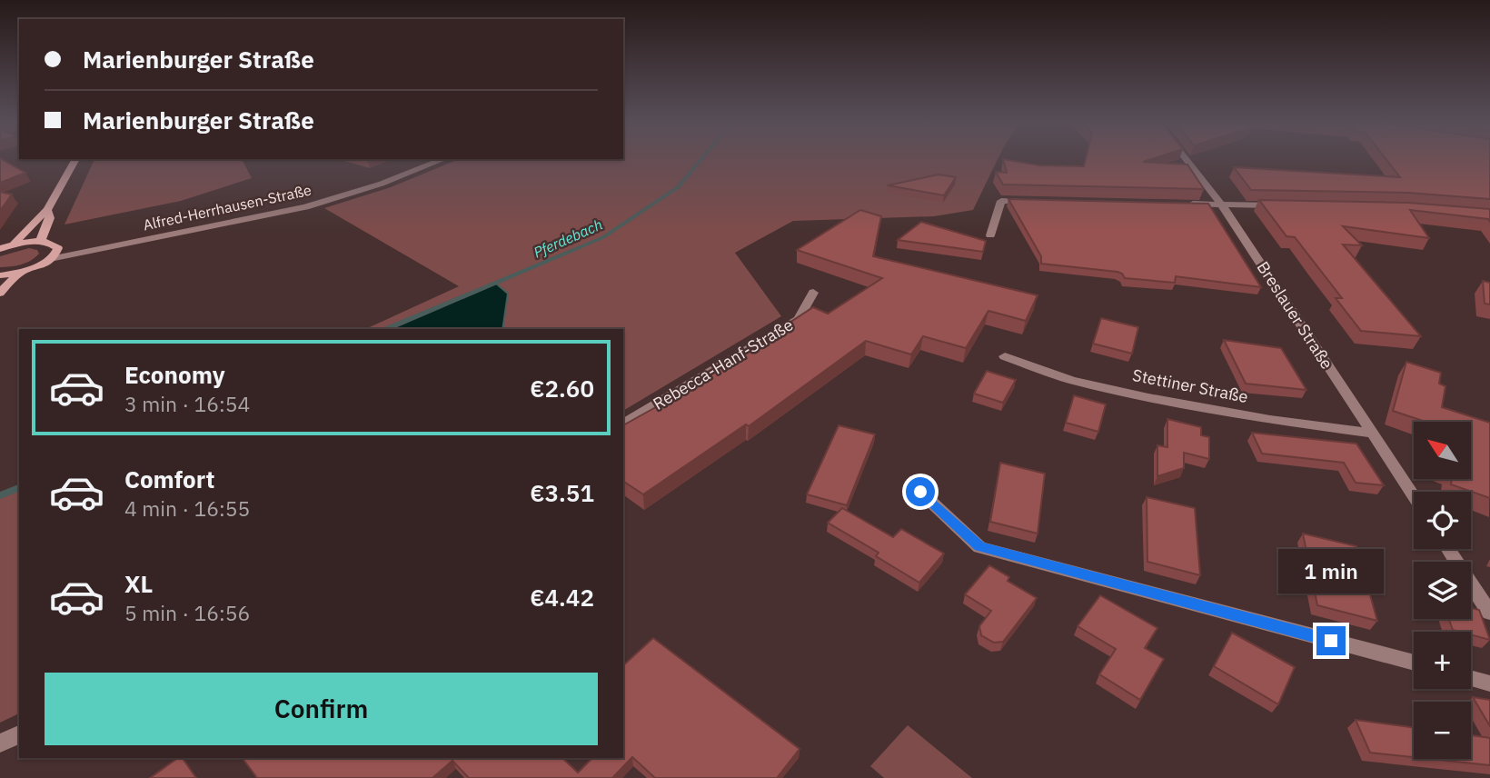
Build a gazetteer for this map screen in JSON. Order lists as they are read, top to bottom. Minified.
{"streets":{"street":["Alfred-Herrhausen-Straße","Breslauer Straße","Rebecca-Hanf-Straße","Stettiner Straße"]},"crossings":[["Breslauer Straße","Stettiner Straße"]],"water":["Pferdebach"],"north":"top left","page":{"banner":["Marienburger Straße","Marienburger Straße"],"list":[{"name":"Economy","note":"3 min · 16:54","value":"€2.60"},{"name":"Comfort","note":"4 min · 16:55","value":"€3.51"},{"name":"XL","note":"5 min · 16:56","value":"€4.42"}],"map_buttons":["+","−"],"bubble":"1 min","buttons":"Confirm"}}
